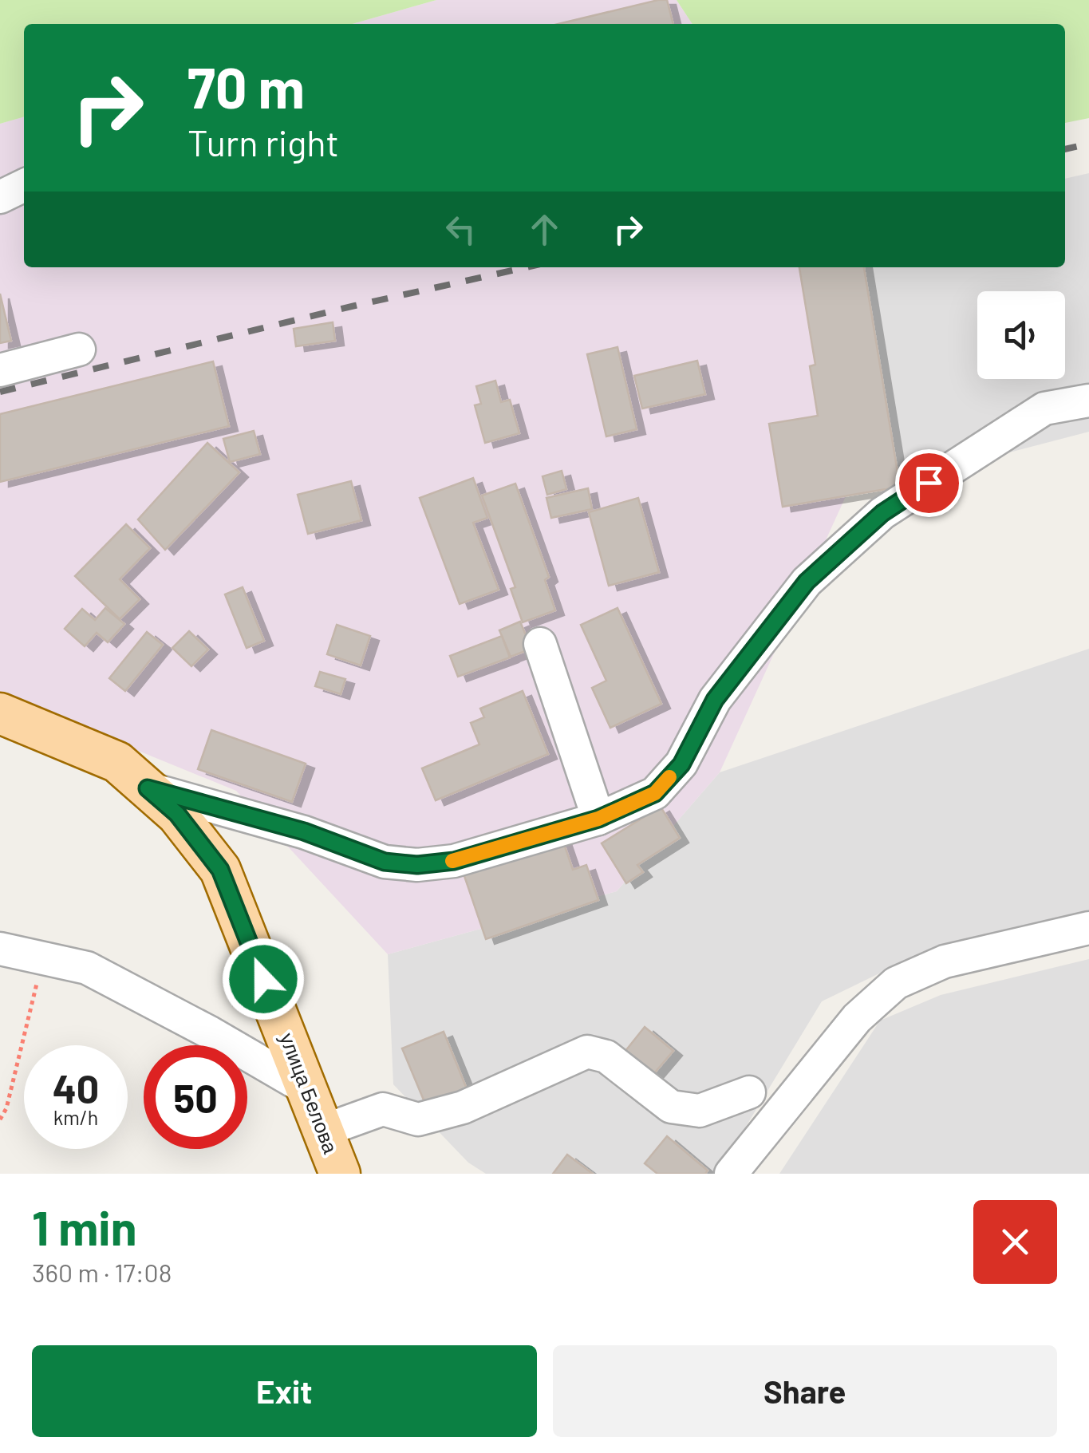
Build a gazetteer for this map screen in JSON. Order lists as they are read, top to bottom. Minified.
{"streets":{"main road":["улица Белова"]},"page":{"turn":["70 m","Turn right"],"speed":"40 km/h","limit":"50","heading":["1 min","360 m · 17:08"],"buttons":["Exit","Share"]}}
